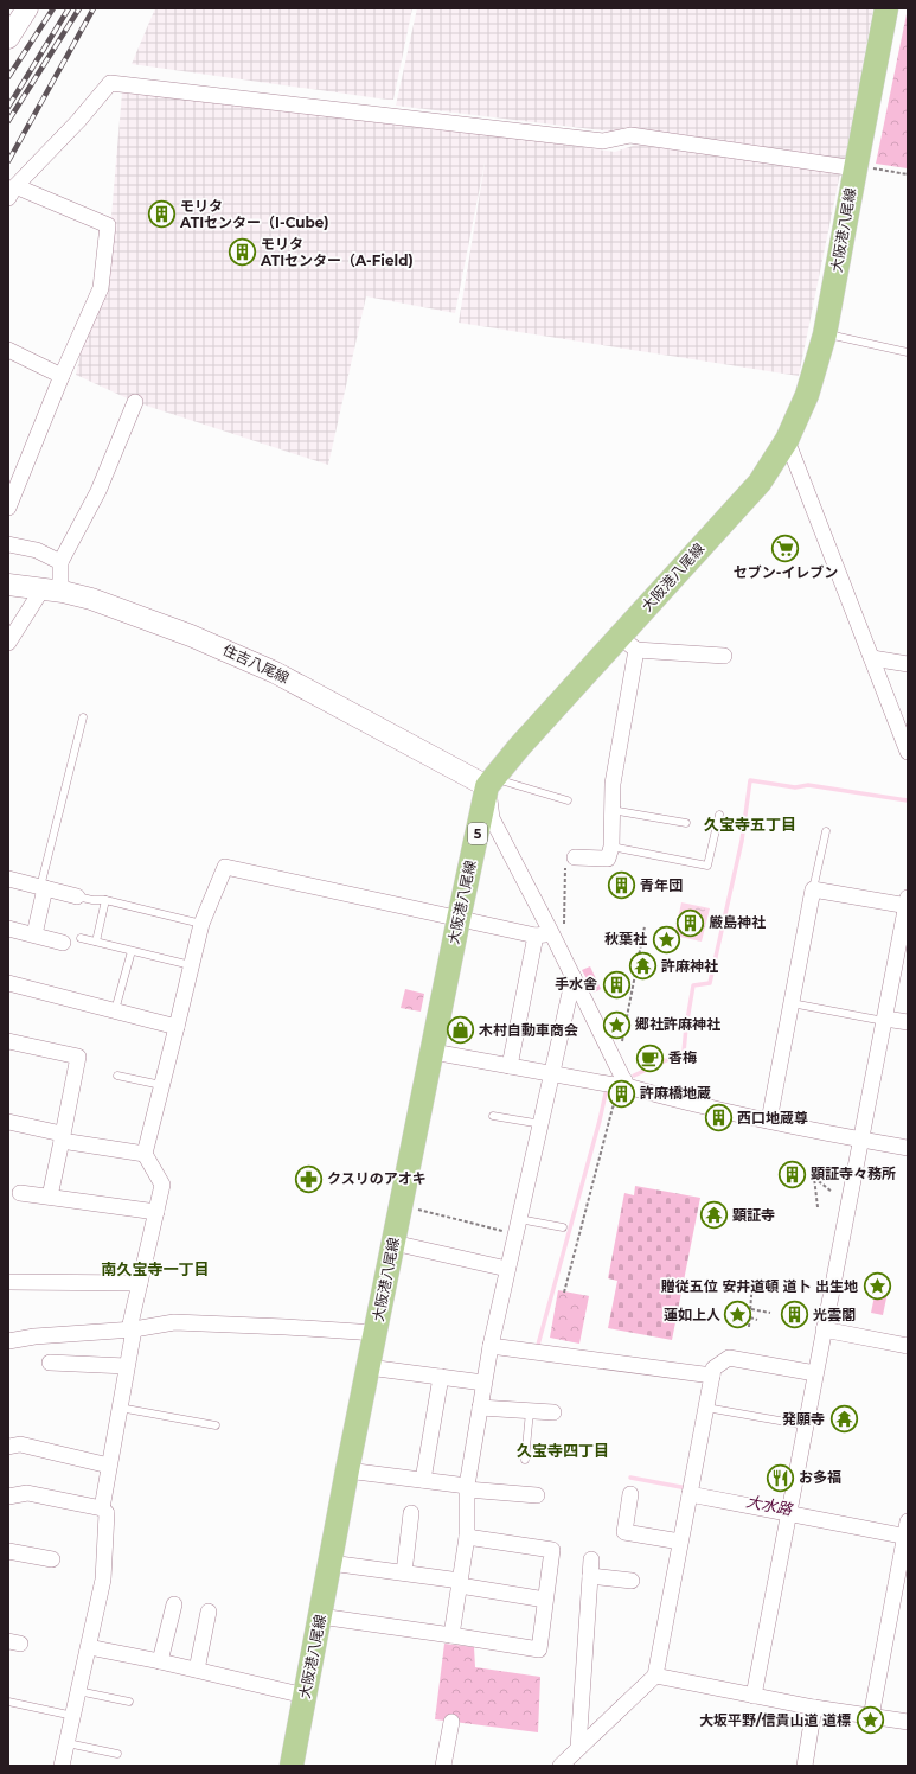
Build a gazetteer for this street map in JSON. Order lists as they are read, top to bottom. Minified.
{"streets":{"main road":["大阪港八尾線","住吉八尾線","5"]},"crossings":[["大阪港八尾線","住吉八尾線"]],"districts":["久宝寺五丁目","南久宝寺一丁目","久宝寺四丁目"],"water":["大水路"],"places":{"building":["モリタ ATIセンター（I-Cube)","モリタ ATIセンター（A-Field)","青年団","厳島神社","手水舎","許麻橋地蔵","西口地蔵尊","顕証寺々務所","光雲閣"],"supermarket":["セブン-イレブン"],"place":["秋葉社","郷社許麻神社","贈従五位 安井道頓 道卜 出生地","蓮如上人","大坂平野/信貴山道 道標"],"temple":["許麻神社","顕証寺","発願寺"],"shop":["木村自動車商会"],"cafe":["香梅"],"pharmacy":["クスリのアオキ"],"restaurant":["お多福"]}}
